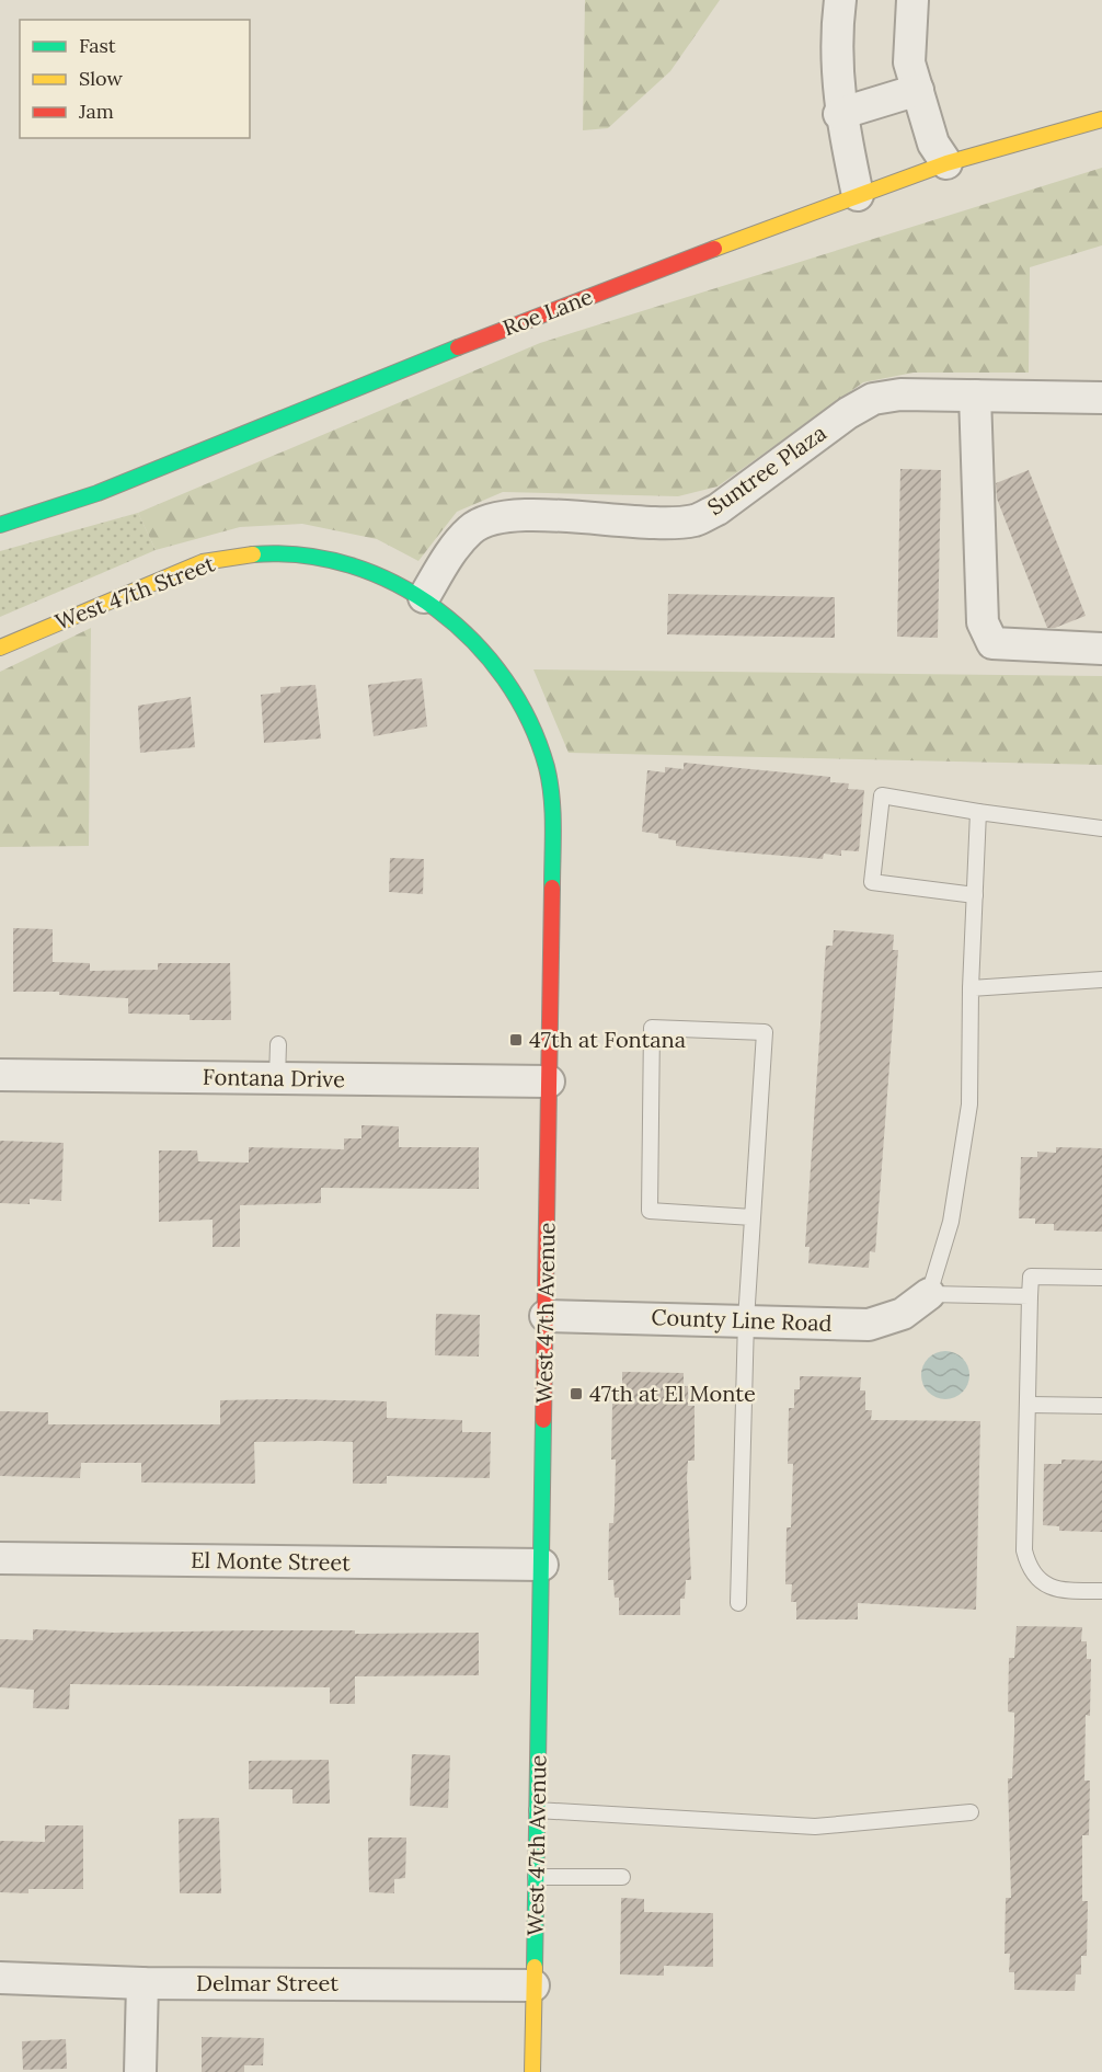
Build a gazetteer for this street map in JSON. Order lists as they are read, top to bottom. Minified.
{"streets":{"street":["Roe Lane","Suntree Plaza","West 47th Street","Fontana Drive","West 47th Avenue","County Line Road","El Monte Street","Delmar Street"]},"crossings":[["Suntree Plaza","West 47th Street"],["Suntree Plaza","West 47th Avenue"],["West 47th Street","West 47th Avenue"],["Fontana Drive","West 47th Avenue"],["West 47th Avenue","County Line Road"],["West 47th Avenue","El Monte Street"],["West 47th Avenue","Delmar Street"]],"places":{"transit":["47th at Fontana","47th at El Monte"]},"legend":["Fast","Slow","Jam"]}
